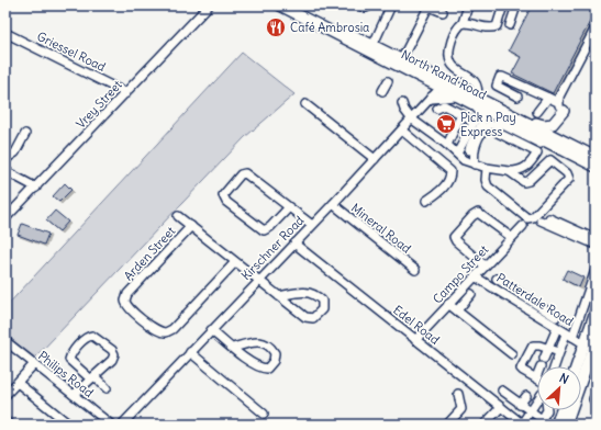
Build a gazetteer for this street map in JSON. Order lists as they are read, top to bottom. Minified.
{"streets":{"main road":["North Rand Road"],"street":["Griessel Road","Vrey Street","Mineral Road","Kirschner Road","Arden Street","Campo Street","Patterdale Road","Edel Road","Philips Road"]},"crossings":[["Griessel Road","Vrey Street"],["North Rand Road","Kirschner Road"],["Mineral Road","Kirschner Road"],["Kirschner Road","Arden Street"],["Kirschner Road","Edel Road"],["Campo Street","Patterdale Road"],["Campo Street","Edel Road"]],"places":{"restaurant":["Café Ambrosia"],"supermarket":["Pick n Pay Express"]},"north":"top right"}
